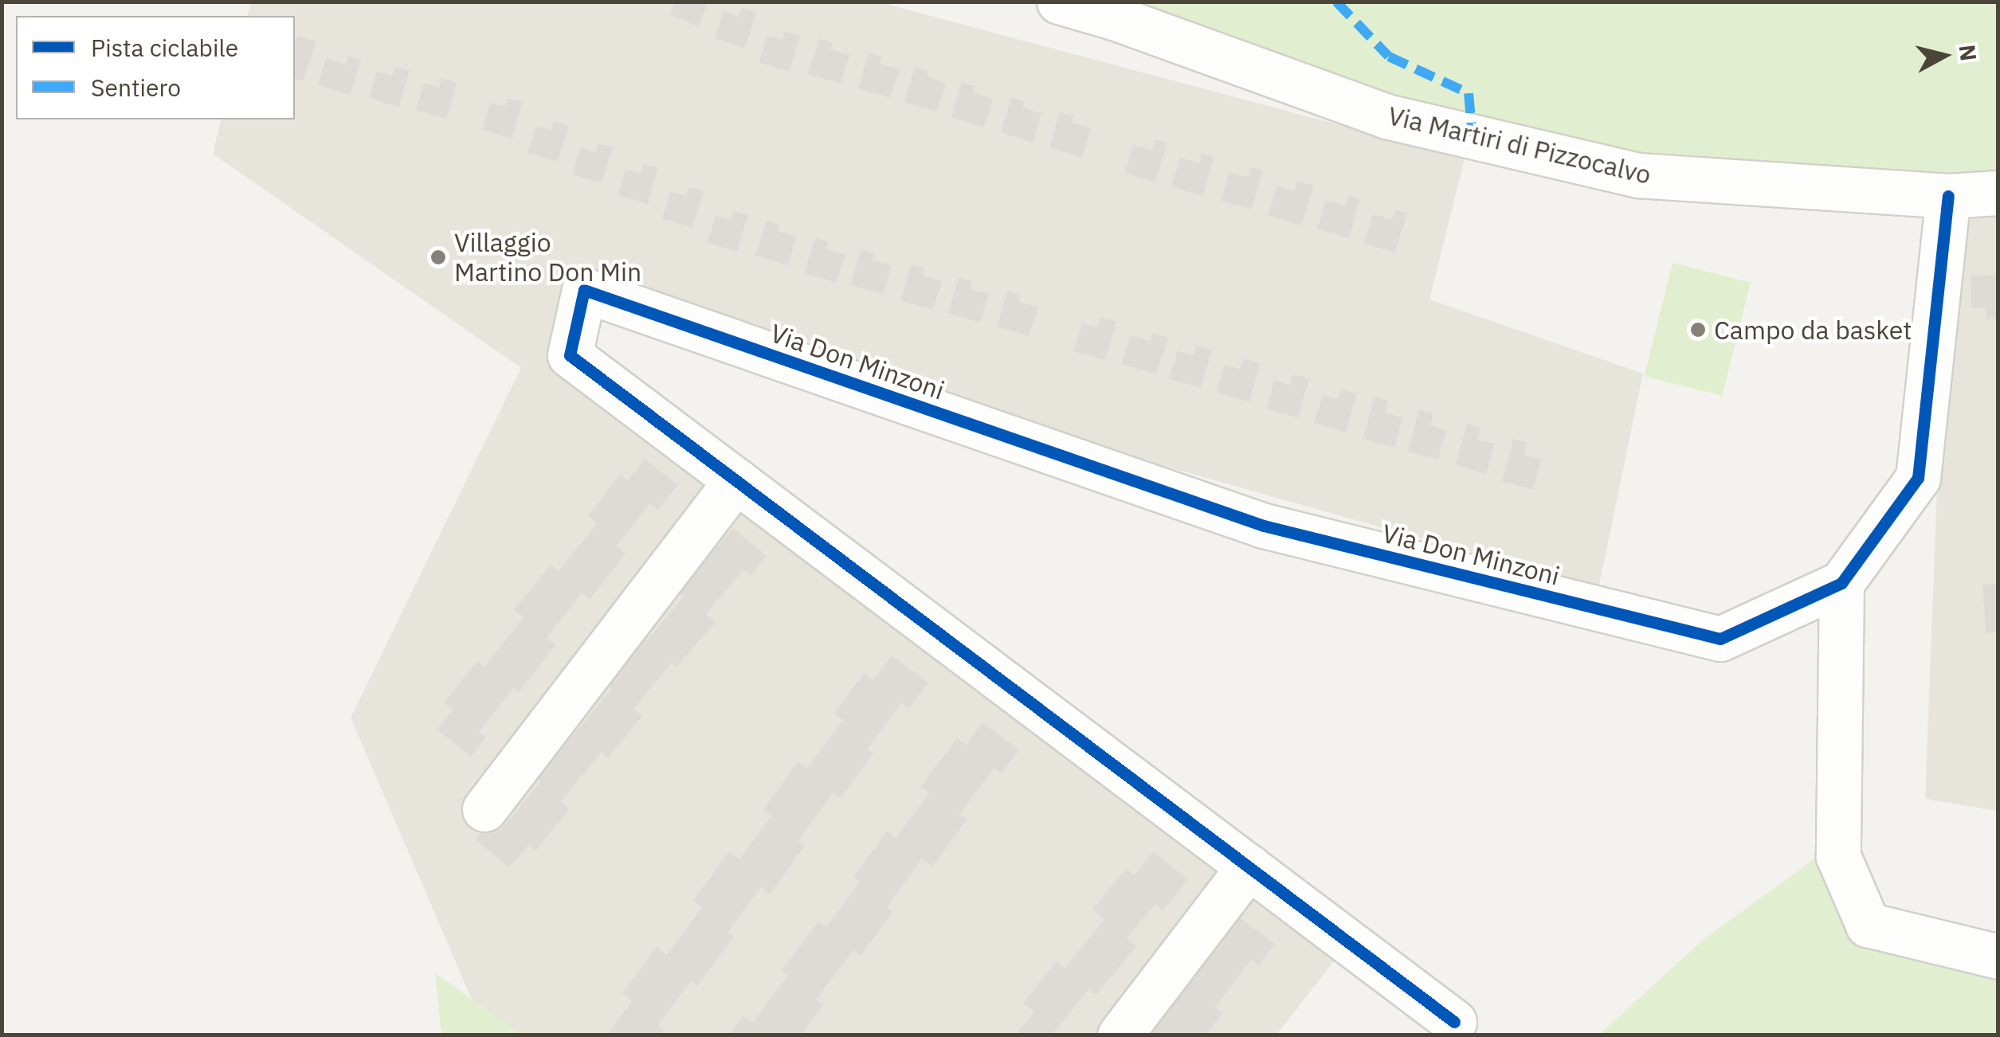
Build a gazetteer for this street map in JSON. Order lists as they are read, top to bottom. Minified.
{"streets":{"street":["Via Martiri di Pizzocalvo","Via Don Minzoni"]},"crossings":[["Via Martiri di Pizzocalvo","Via Don Minzoni"]],"places":["Villaggio Martino Don Min","Campo da basket"],"legend":["Pista ciclabile","Sentiero"],"north":"right"}
